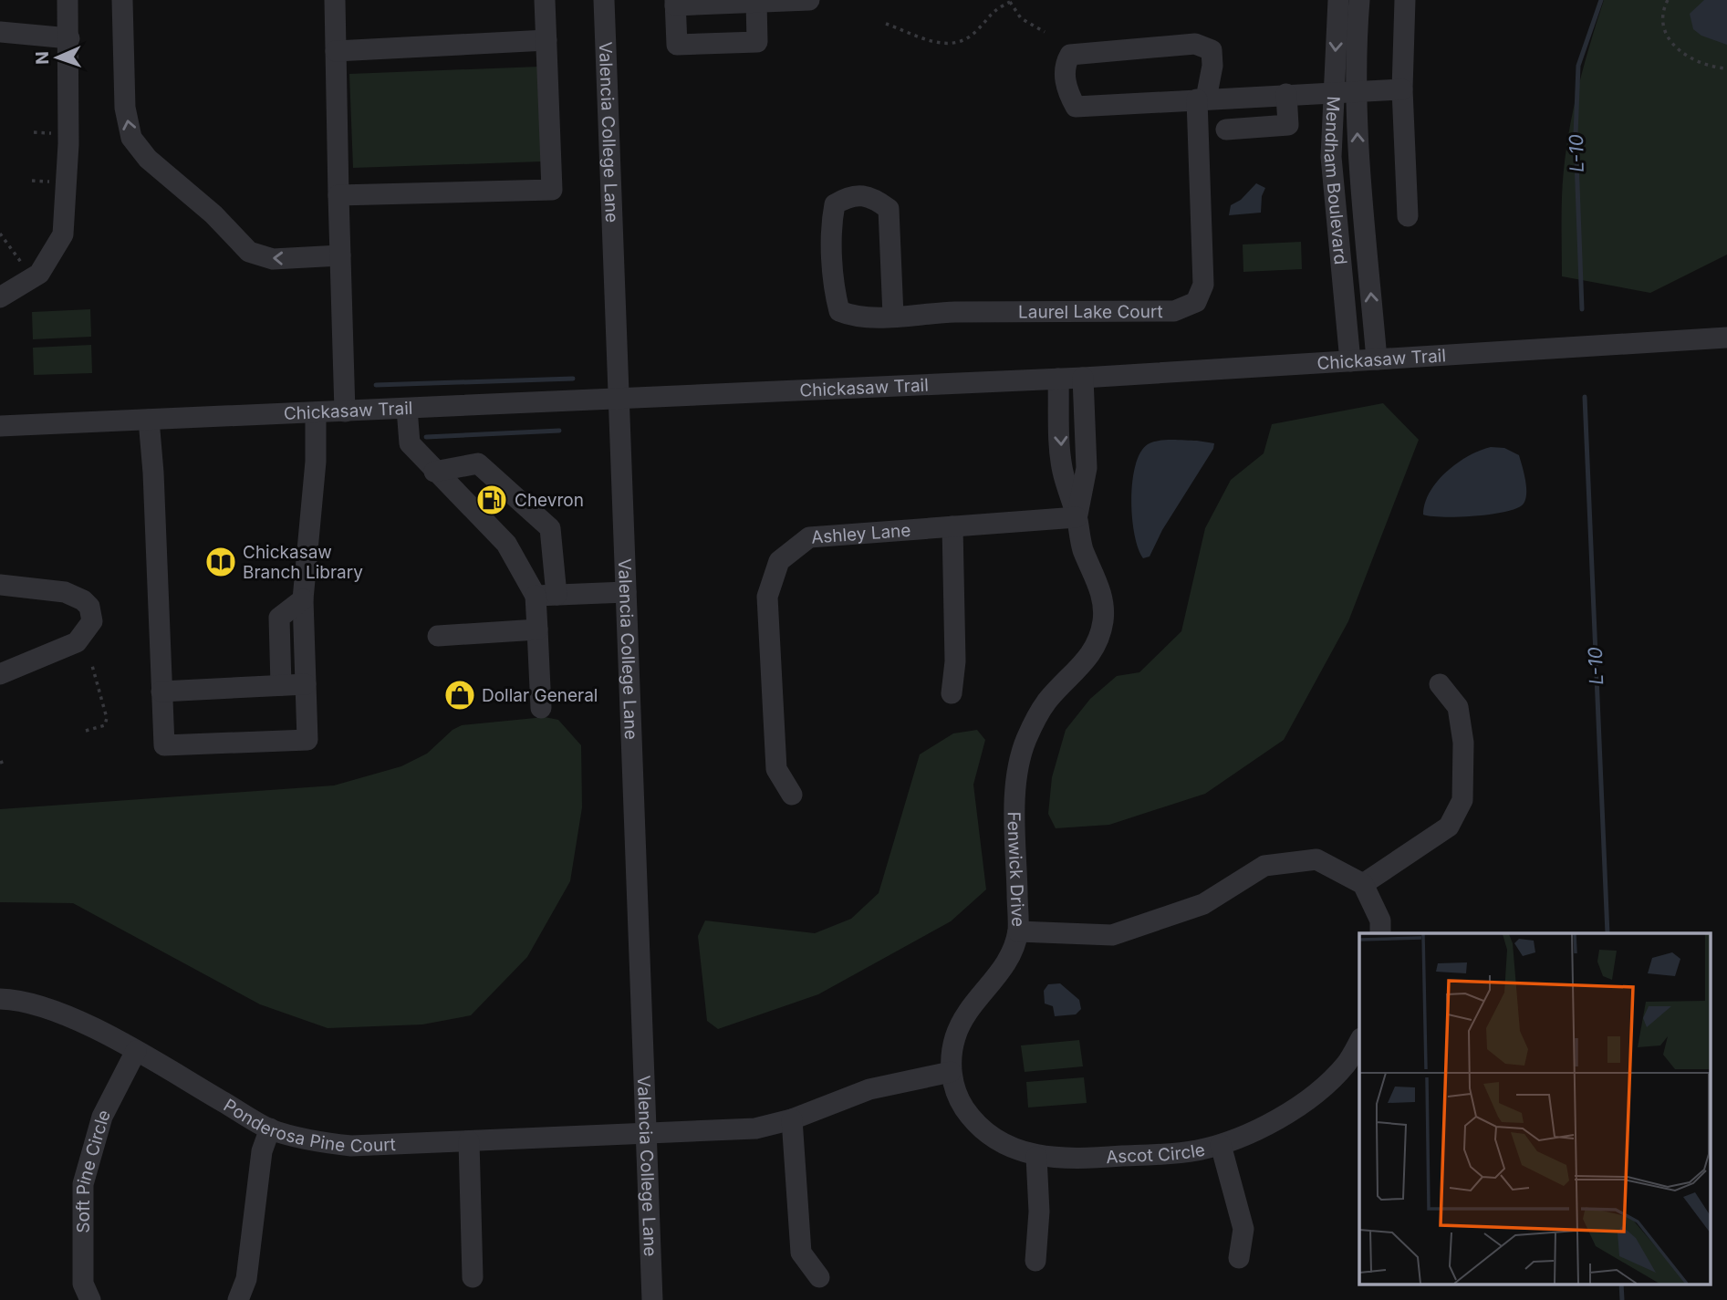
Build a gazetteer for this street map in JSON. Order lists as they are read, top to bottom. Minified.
{"streets":{"street":["Valencia College Lane","Mendham Boulevard","Laurel Lake Court","Chickasaw Trail","Ashley Lane","Fenwick Drive","Ponderosa Pine Court","Ascot Circle","Soft Pine Circle"]},"crossings":[["Valencia College Lane","Chickasaw Trail"],["Valencia College Lane","Ponderosa Pine Court"],["Mendham Boulevard","Chickasaw Trail"],["Chickasaw Trail","Fenwick Drive"],["Ashley Lane","Fenwick Drive"],["Fenwick Drive","Ascot Circle"],["Ponderosa Pine Court","Soft Pine Circle"]],"water":["L-10"],"places":{"fuel station":["Chevron"],"library":["Chickasaw Branch Library"],"shop":["Dollar General"]},"north":"left"}
